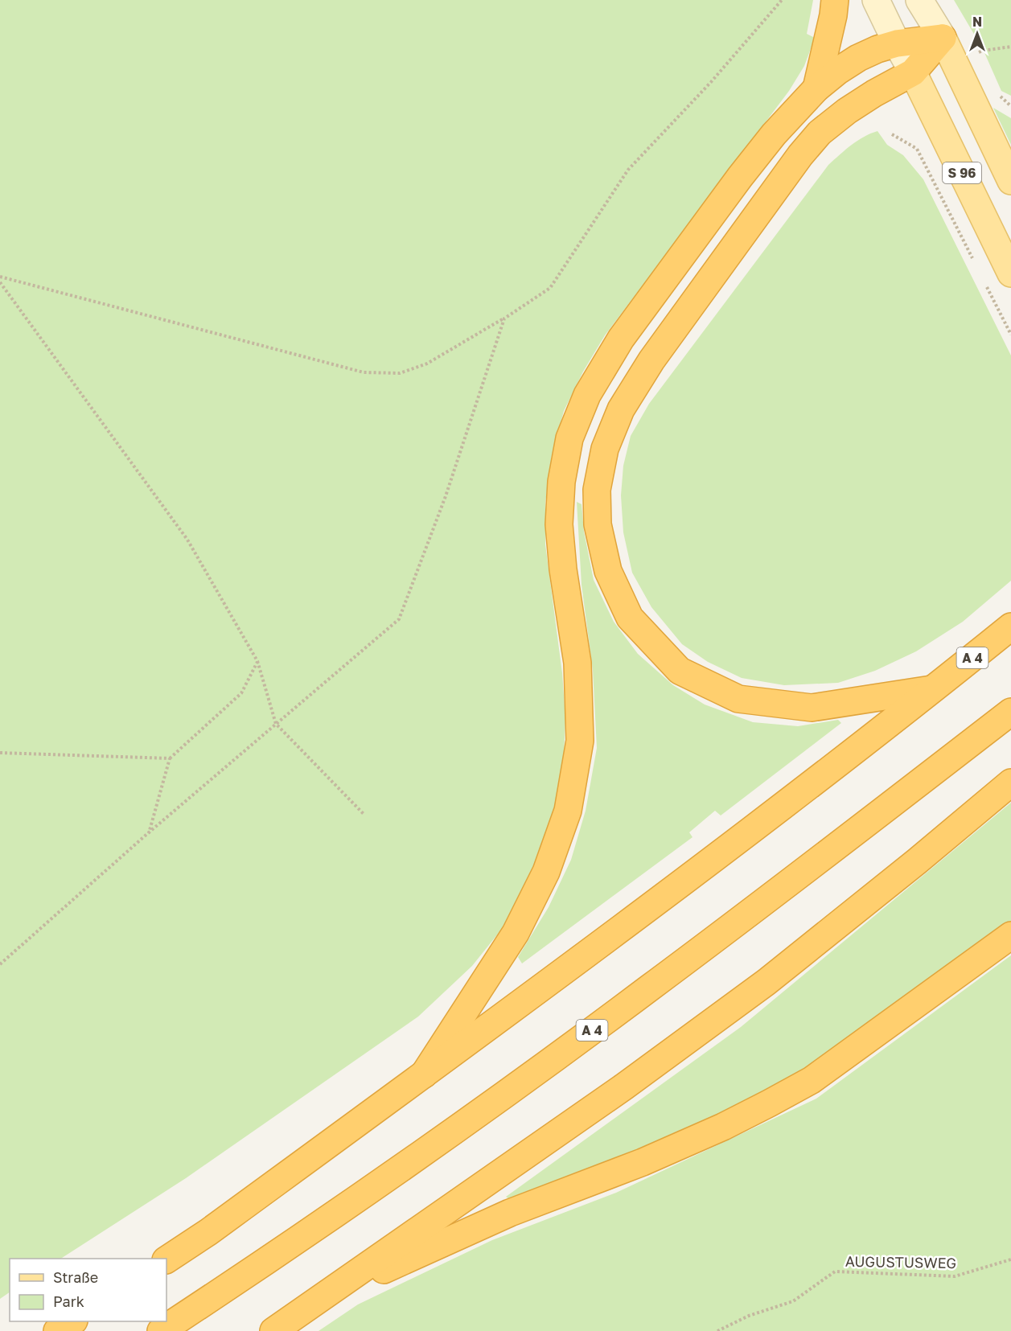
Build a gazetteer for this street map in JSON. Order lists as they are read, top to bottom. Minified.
{"streets":{"highway":["A 4"],"main road":["S 96"],"path":["AUGUSTUSWEG"]},"legend":["Straße","Park"],"north":"top"}
